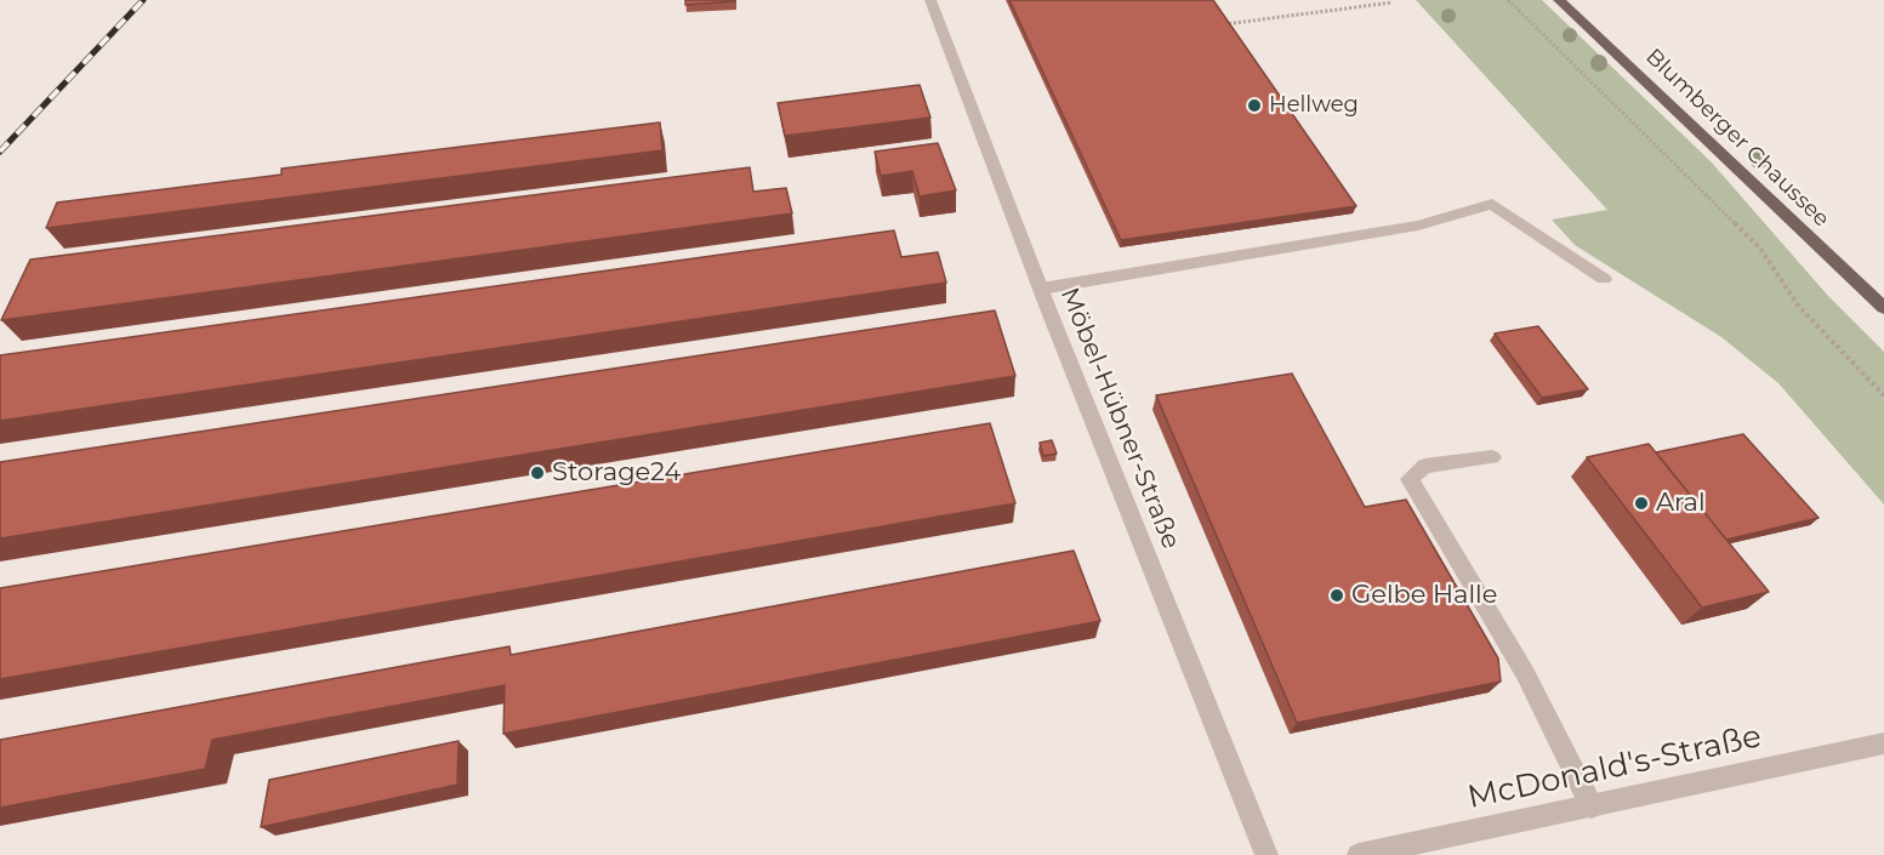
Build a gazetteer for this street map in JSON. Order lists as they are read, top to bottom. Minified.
{"streets":{"main road":["Blumberger Chaussee"],"street":["Möbel-Hübner-Straße","McDonald's-Straße"]},"places":["Hellweg","Storage24","Aral","Gelbe Halle"]}
